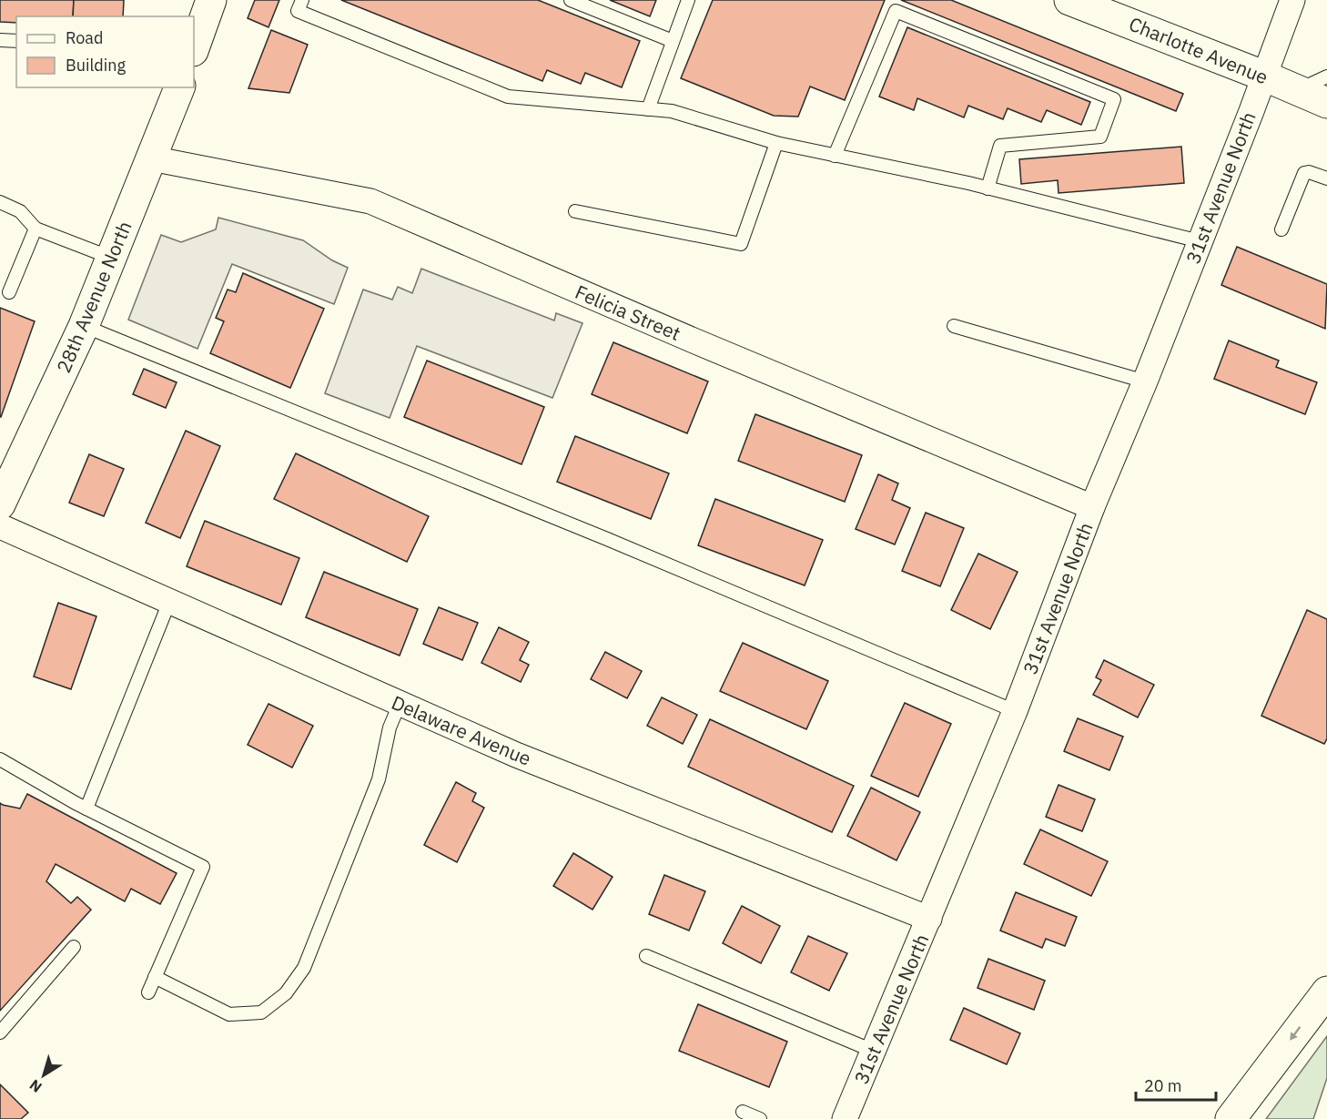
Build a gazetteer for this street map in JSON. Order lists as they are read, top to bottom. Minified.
{"streets":{"main road":["Charlotte Avenue","28th Avenue North"],"street":["31st Avenue North","Felicia Street","Delaware Avenue"]},"crossings":[["Charlotte Avenue","31st Avenue North"],["31st Avenue North","Felicia Street"],["31st Avenue North","Delaware Avenue"],["28th Avenue North","Felicia Street"]],"legend":["Road","Building"],"scale_bar":"20 m","north":"bottom left"}
